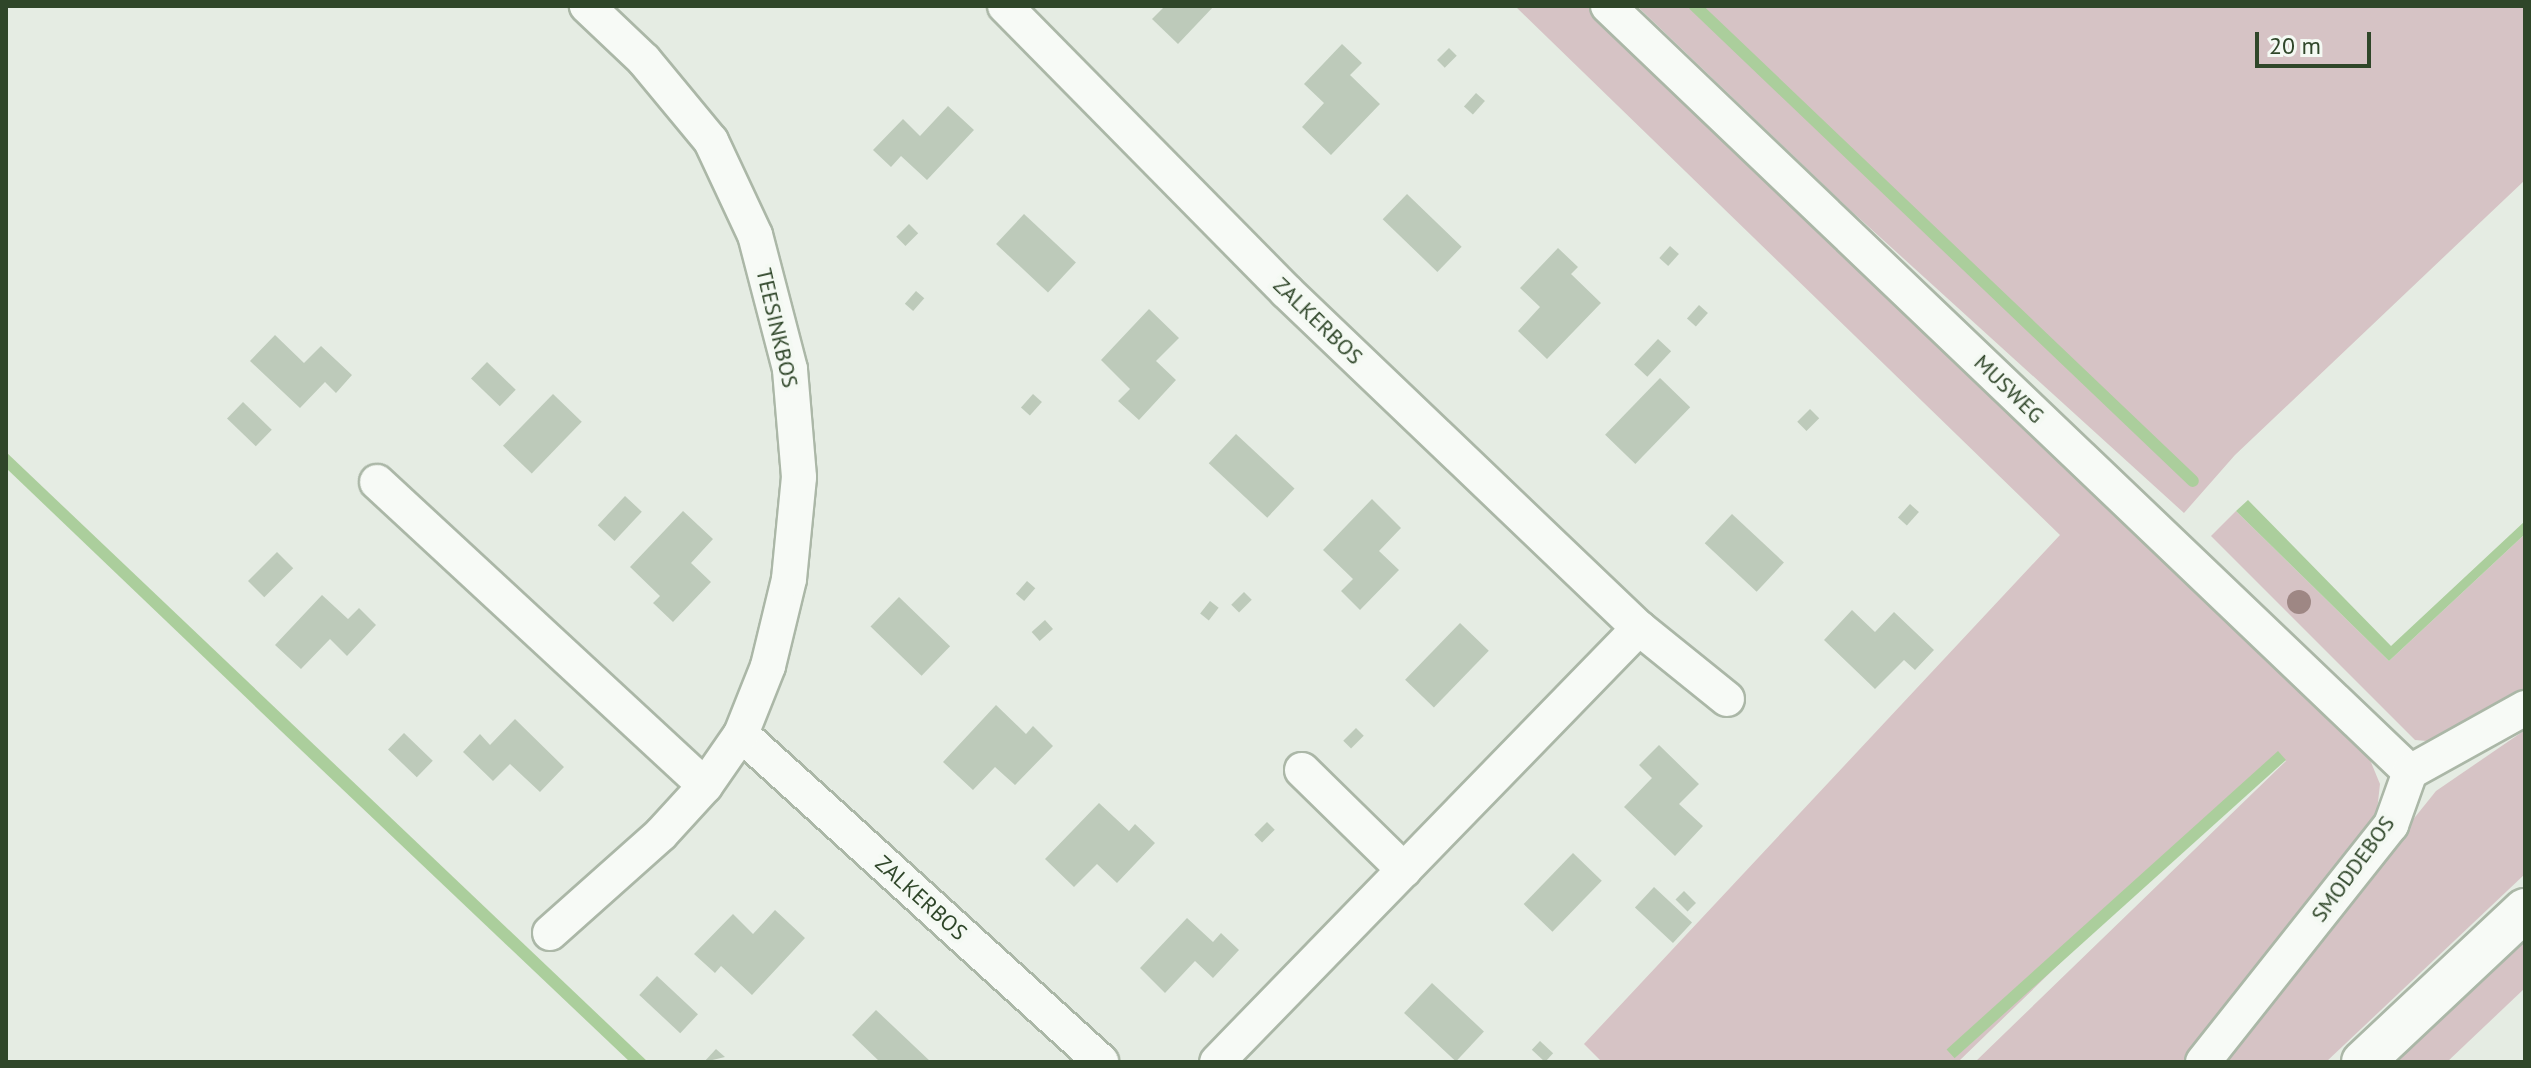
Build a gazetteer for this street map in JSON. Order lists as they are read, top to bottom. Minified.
{"streets":{"street":["ZALKERBOS","TEESINKBOS","MUSWEG","SMODDEBOS"]},"crossings":[["ZALKERBOS","TEESINKBOS"],["MUSWEG","SMODDEBOS"]],"scale_bar":"20 m"}
